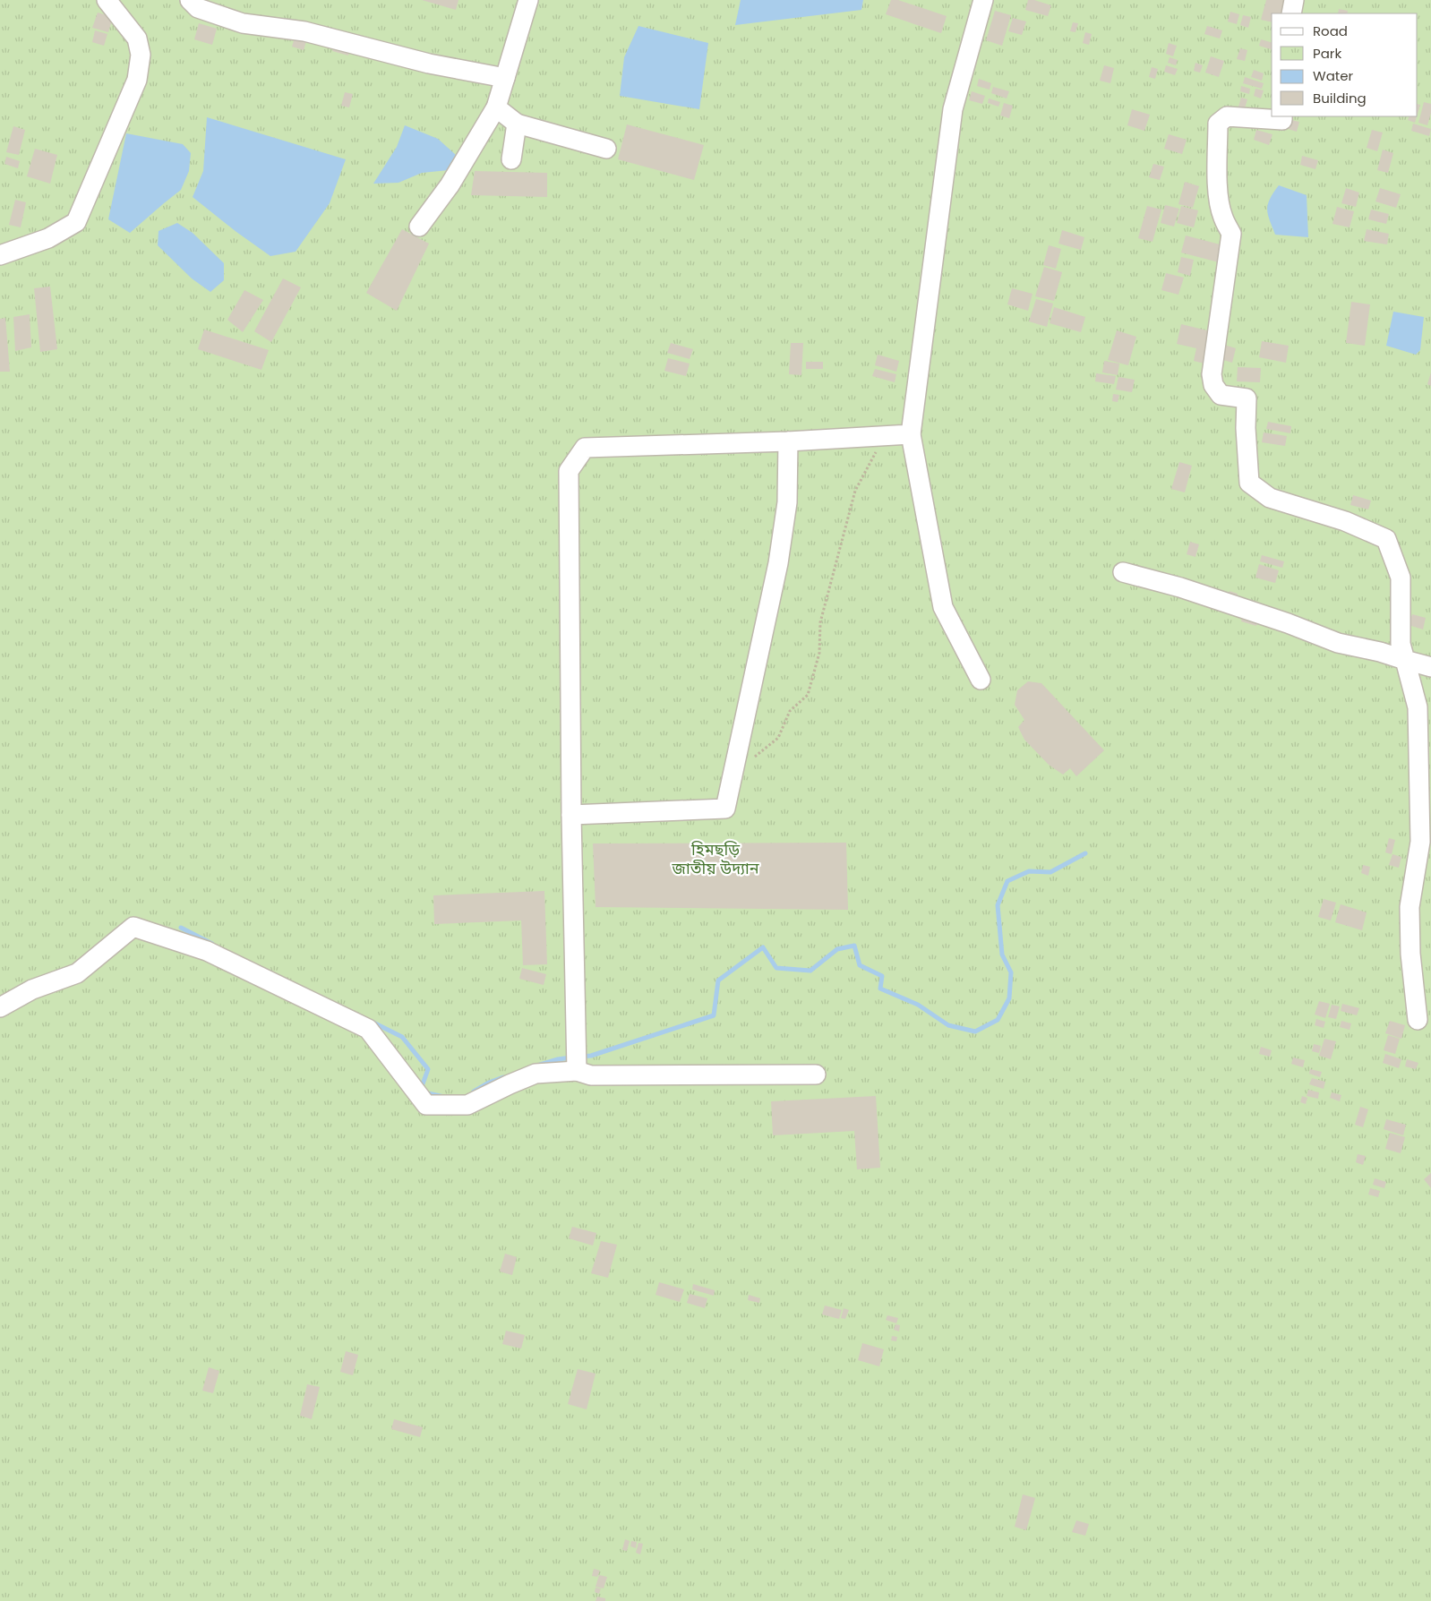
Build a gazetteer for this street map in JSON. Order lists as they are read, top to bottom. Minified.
{"parks":["হিমছড়ি জাতীয় উদ্যান"],"legend":["Road","Park","Water","Building"]}
